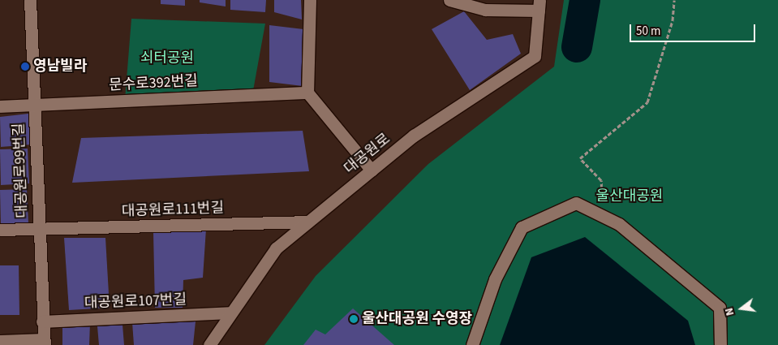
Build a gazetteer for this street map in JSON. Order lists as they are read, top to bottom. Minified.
{"streets":{"street":["문수로392번길","대공원로","대공원로99번길","대공원로111번길","대공원로107번길"]},"crossings":[["문수로392번길","대공원로99번길"],["대공원로","대공원로111번길"],["대공원로","대공원로107번길"],["대공원로99번길","대공원로111번길"],["대공원로99번길","대공원로107번길"]],"parks":["쇠터공원","울산대공원"],"places":["영남빌라","울산대공원 수영장"],"scale_bar":"50 m","north":"left"}
